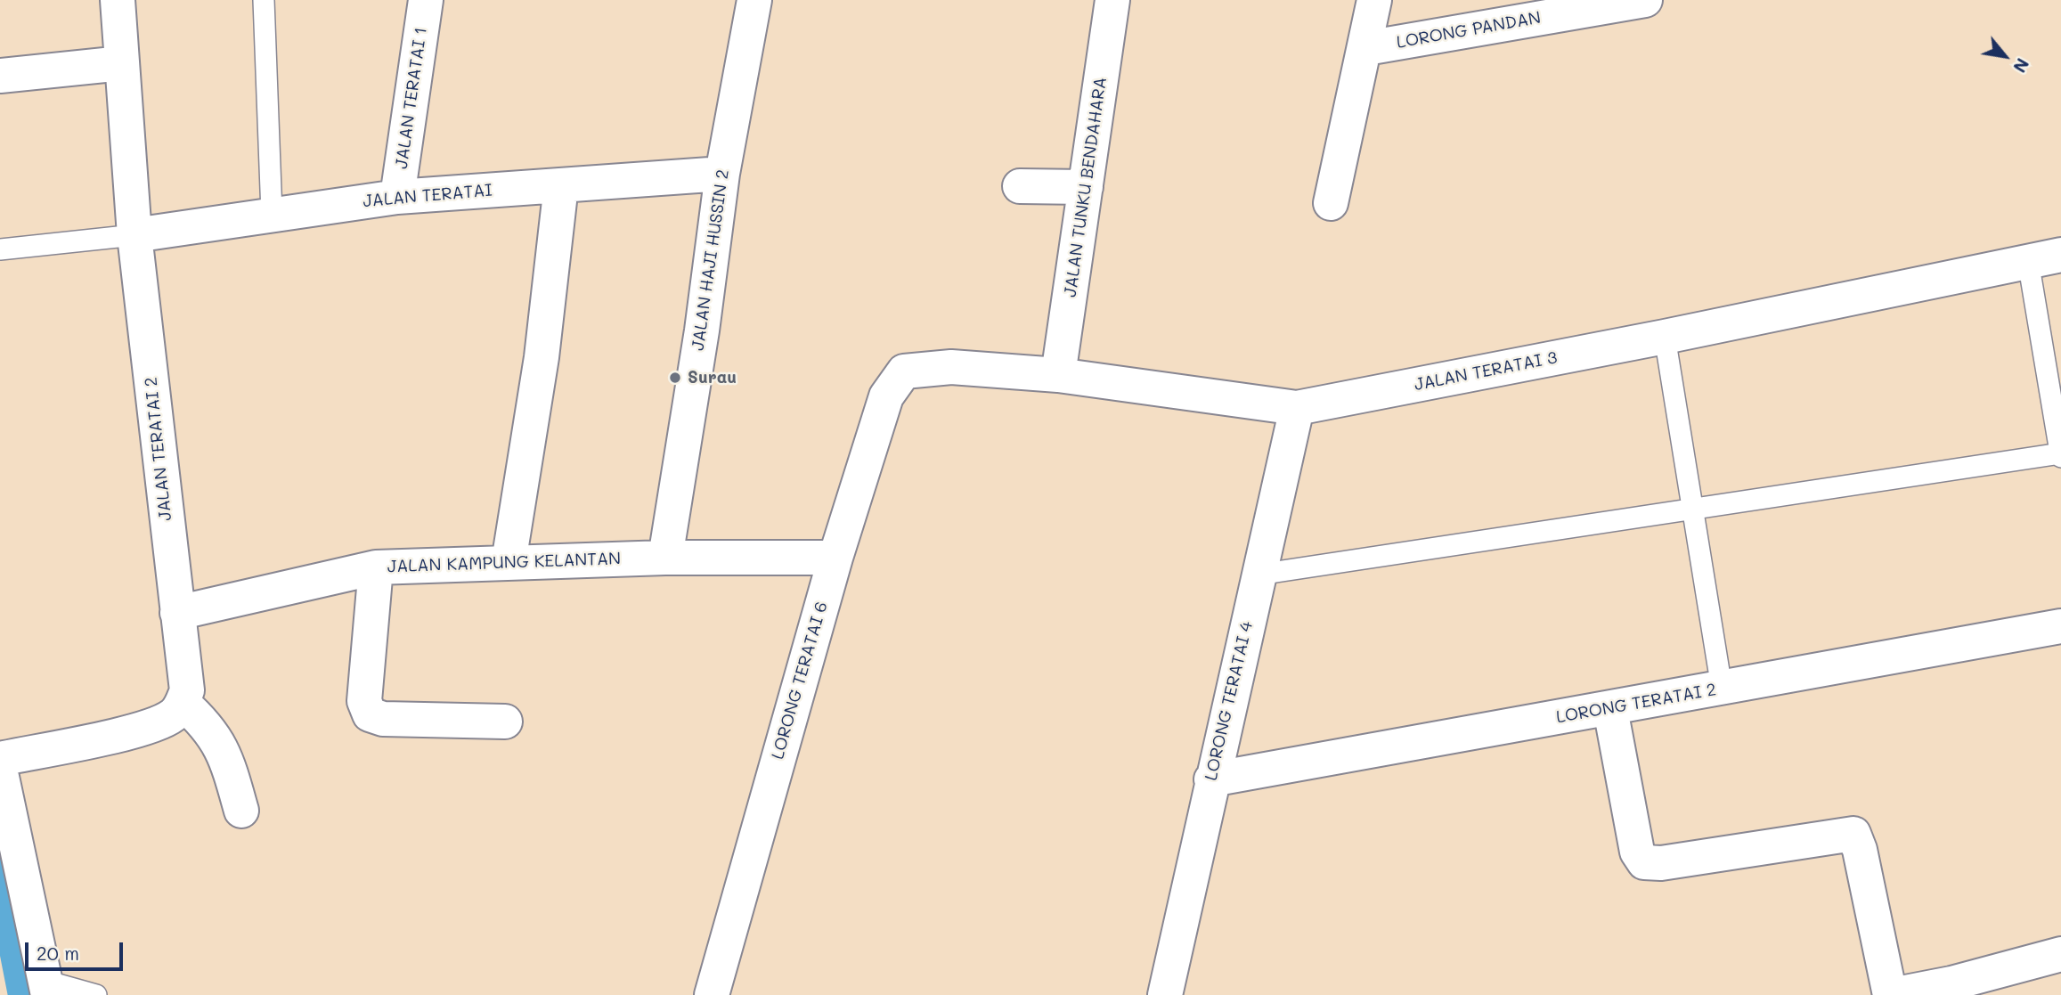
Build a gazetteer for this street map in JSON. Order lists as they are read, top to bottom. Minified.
{"streets":{"street":["LORONG PANDAN","JALAN TERATAI 1","JALAN TUNKU BENDAHARA","JALAN TERATAI","JALAN HAJI HUSSIN 2","JALAN TERATAI 3","JALAN TERATAI 2","JALAN KAMPUNG KELANTAN","LORONG TERATAI 6","LORONG TERATAI 4","LORONG TERATAI 2"]},"crossings":[["JALAN TERATAI 1","JALAN TERATAI"],["JALAN TUNKU BENDAHARA","JALAN TERATAI 3"],["JALAN TERATAI","JALAN HAJI HUSSIN 2"],["JALAN TERATAI","JALAN TERATAI 2"],["JALAN HAJI HUSSIN 2","JALAN KAMPUNG KELANTAN"],["JALAN TERATAI 3","LORONG TERATAI 6"],["JALAN TERATAI 3","LORONG TERATAI 4"],["JALAN TERATAI 2","JALAN KAMPUNG KELANTAN"],["JALAN KAMPUNG KELANTAN","LORONG TERATAI 6"],["LORONG TERATAI 4","LORONG TERATAI 2"]],"places":["Surau"],"scale_bar":"20 m","north":"bottom right"}
